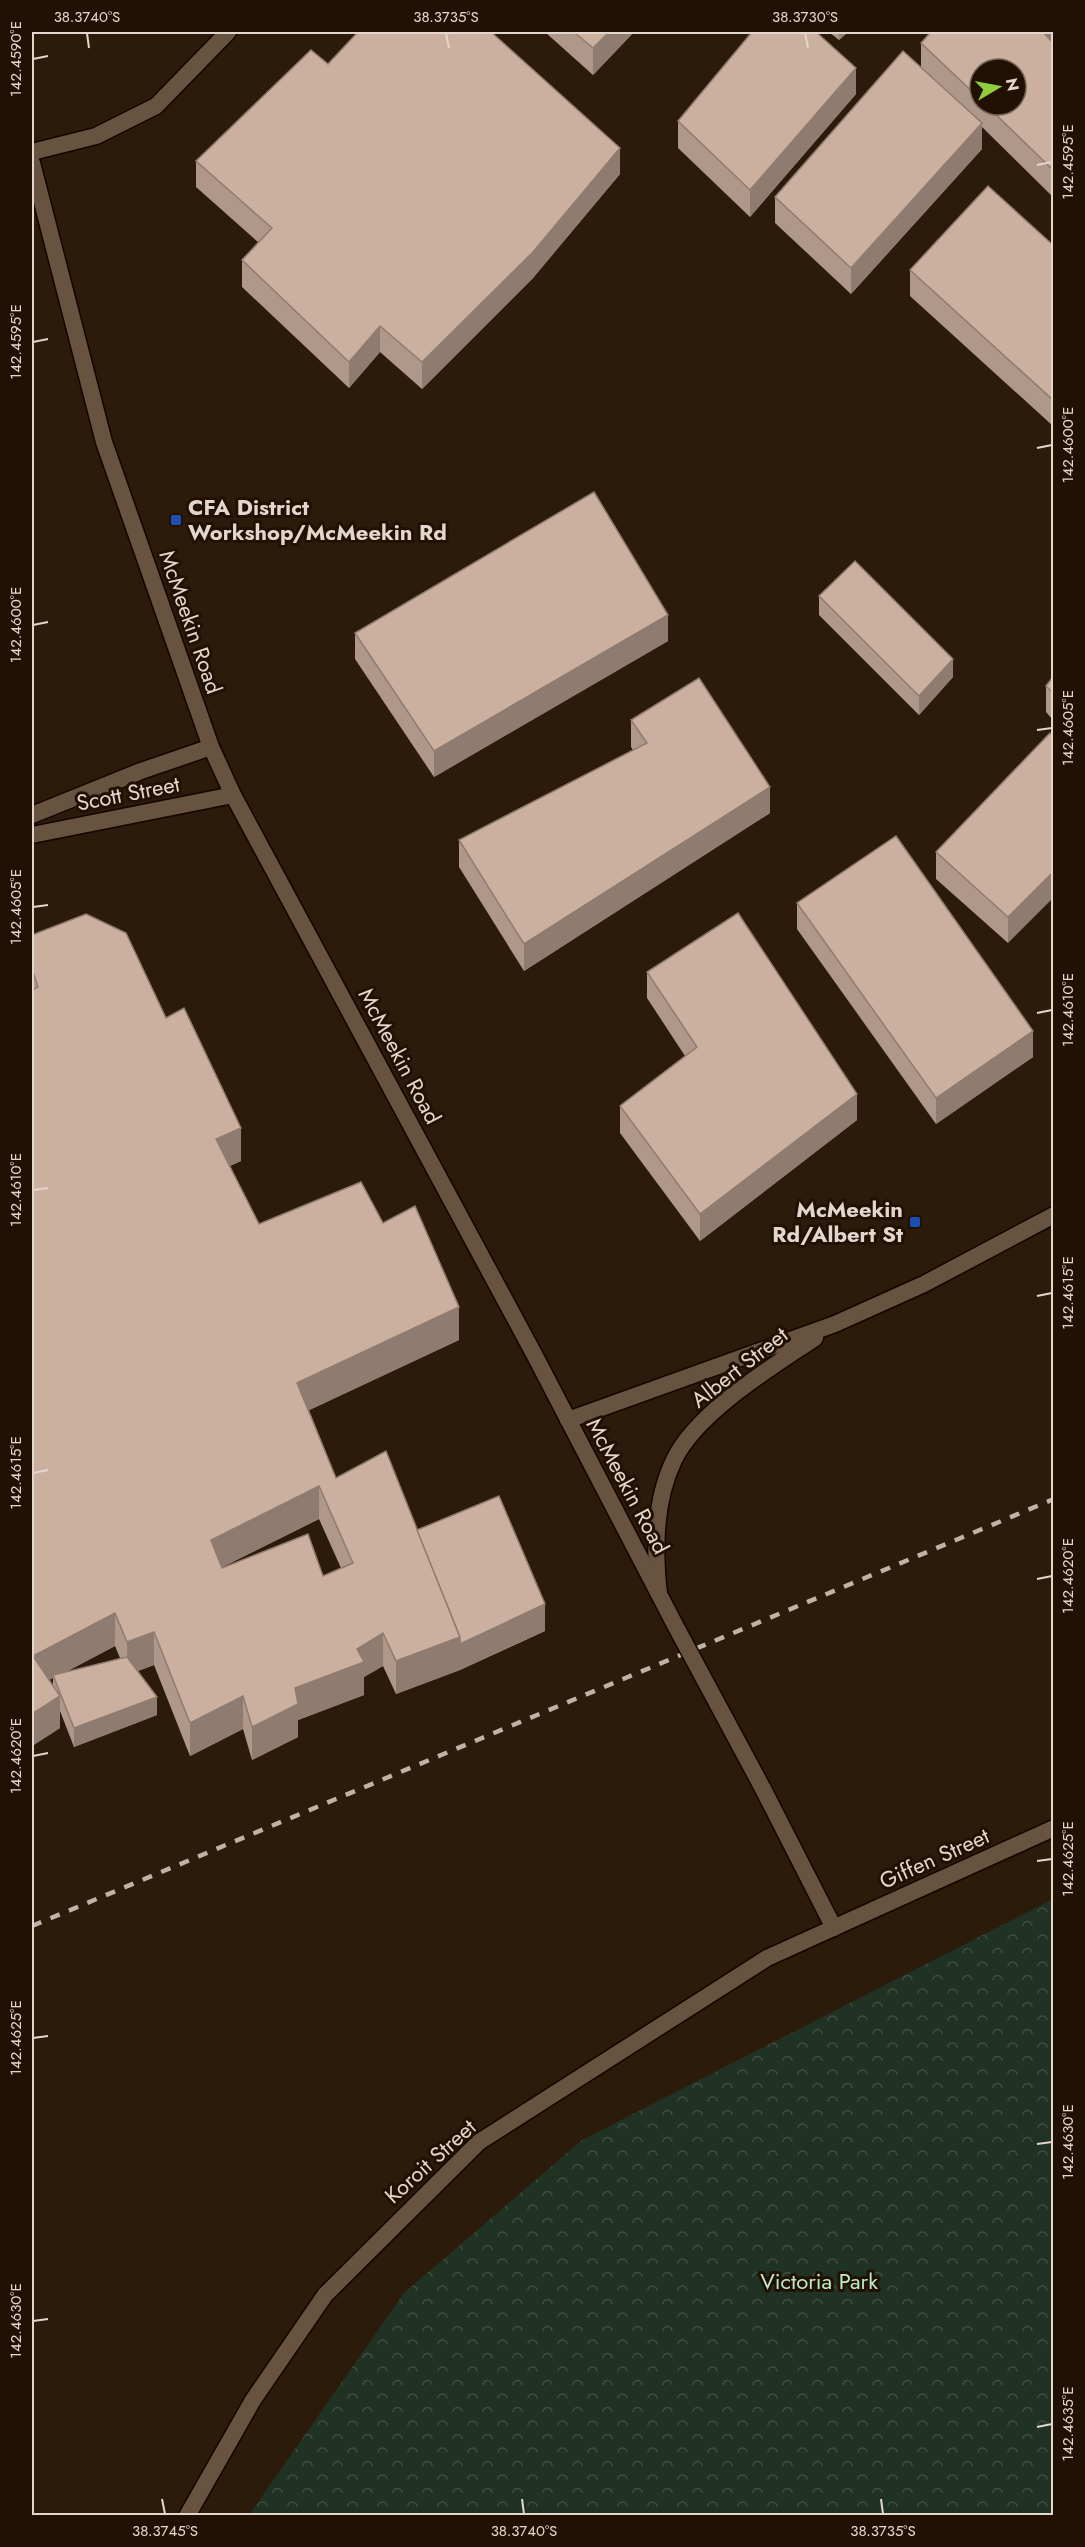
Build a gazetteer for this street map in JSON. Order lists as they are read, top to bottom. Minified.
{"streets":{"street":["McMeekin Road","Scott Street","Albert Street","Giffen Street","Koroit Street"]},"crossings":[["McMeekin Road","Scott Street"],["McMeekin Road","Albert Street"],["McMeekin Road","Giffen Street"],["McMeekin Road","Koroit Street"],["Giffen Street","Koroit Street"]],"parks":["Victoria Park"],"places":{"transit":["CFA District Workshop/McMeekin Rd","McMeekin Rd/Albert St"]},"north":"right","coordinates":["38.3740°S","38.3735°S","38.3730°S","142.4590°E","142.4595°E","142.4600°E","142.4605°E","142.4610°E","142.4615°E","142.4620°E","142.4625°E","142.4630°E","142.4635°E","38.3745°S"]}
